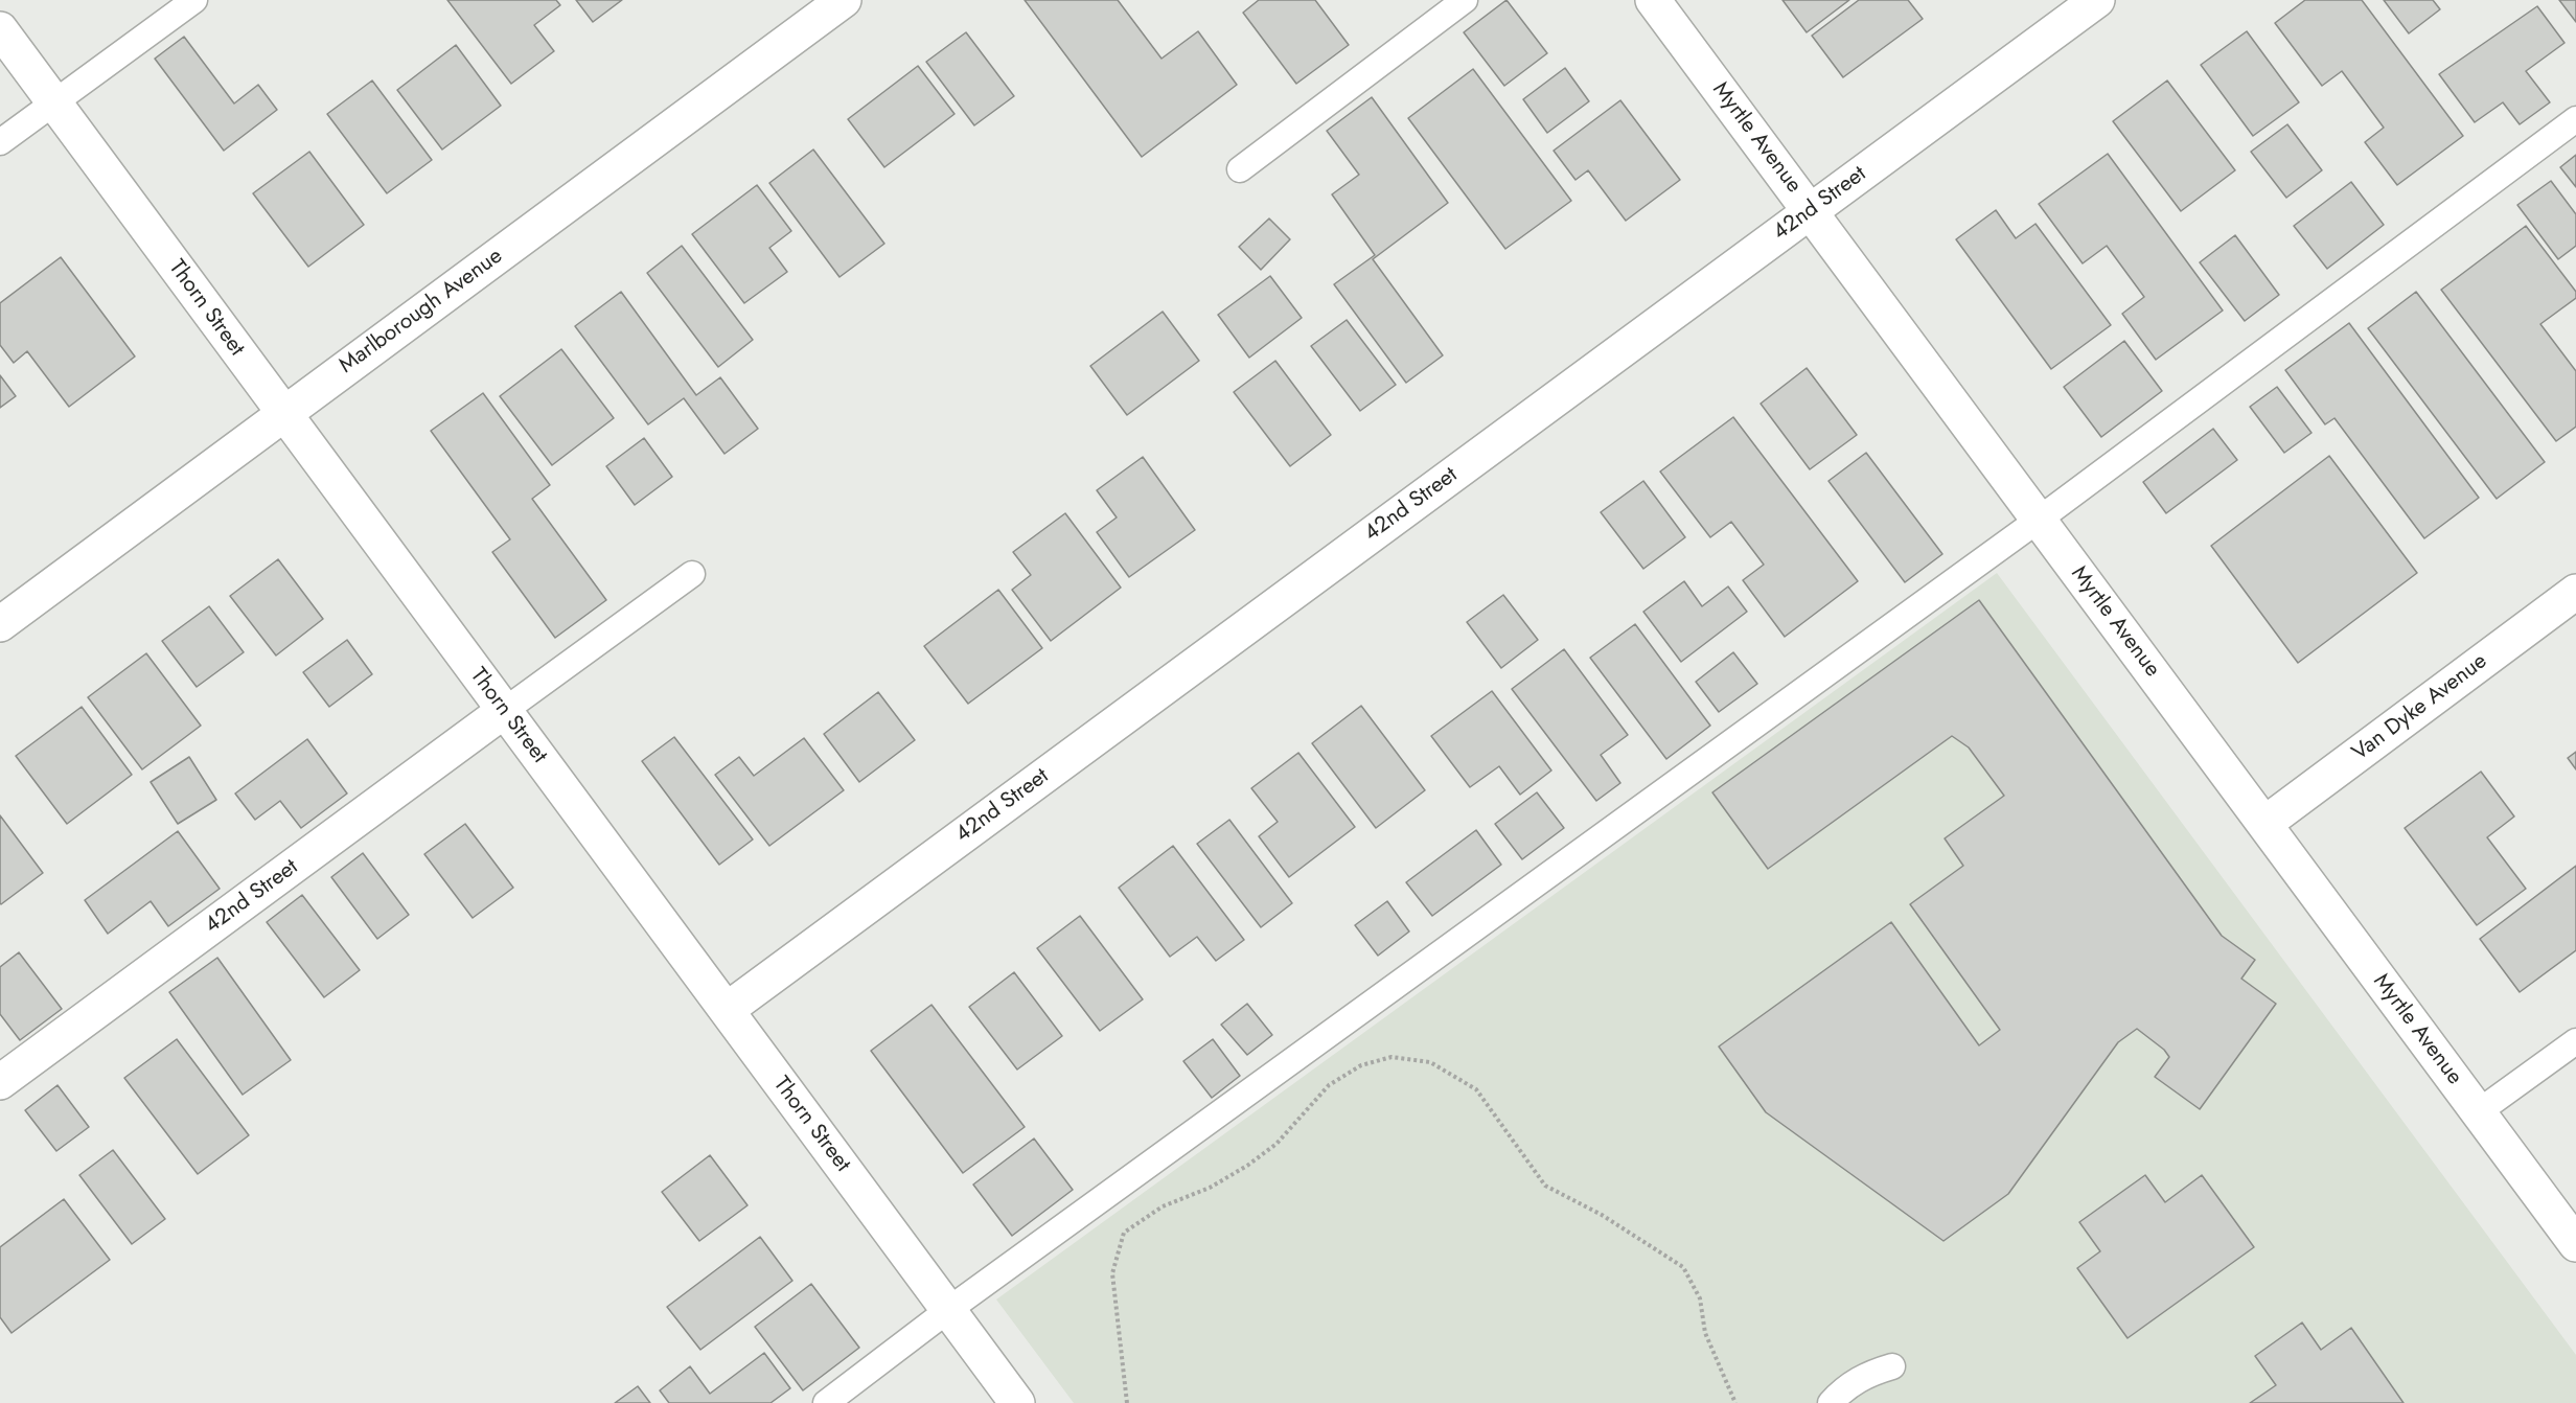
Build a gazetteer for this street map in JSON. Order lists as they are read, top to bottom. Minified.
{"streets":{"street":["Myrtle Avenue","42nd Street","Thorn Street","Marlborough Avenue","Van Dyke Avenue"]},"crossings":[["Myrtle Avenue","42nd Street"],["Myrtle Avenue","Van Dyke Avenue"],["42nd Street","Thorn Street"],["Thorn Street","Marlborough Avenue"]]}
